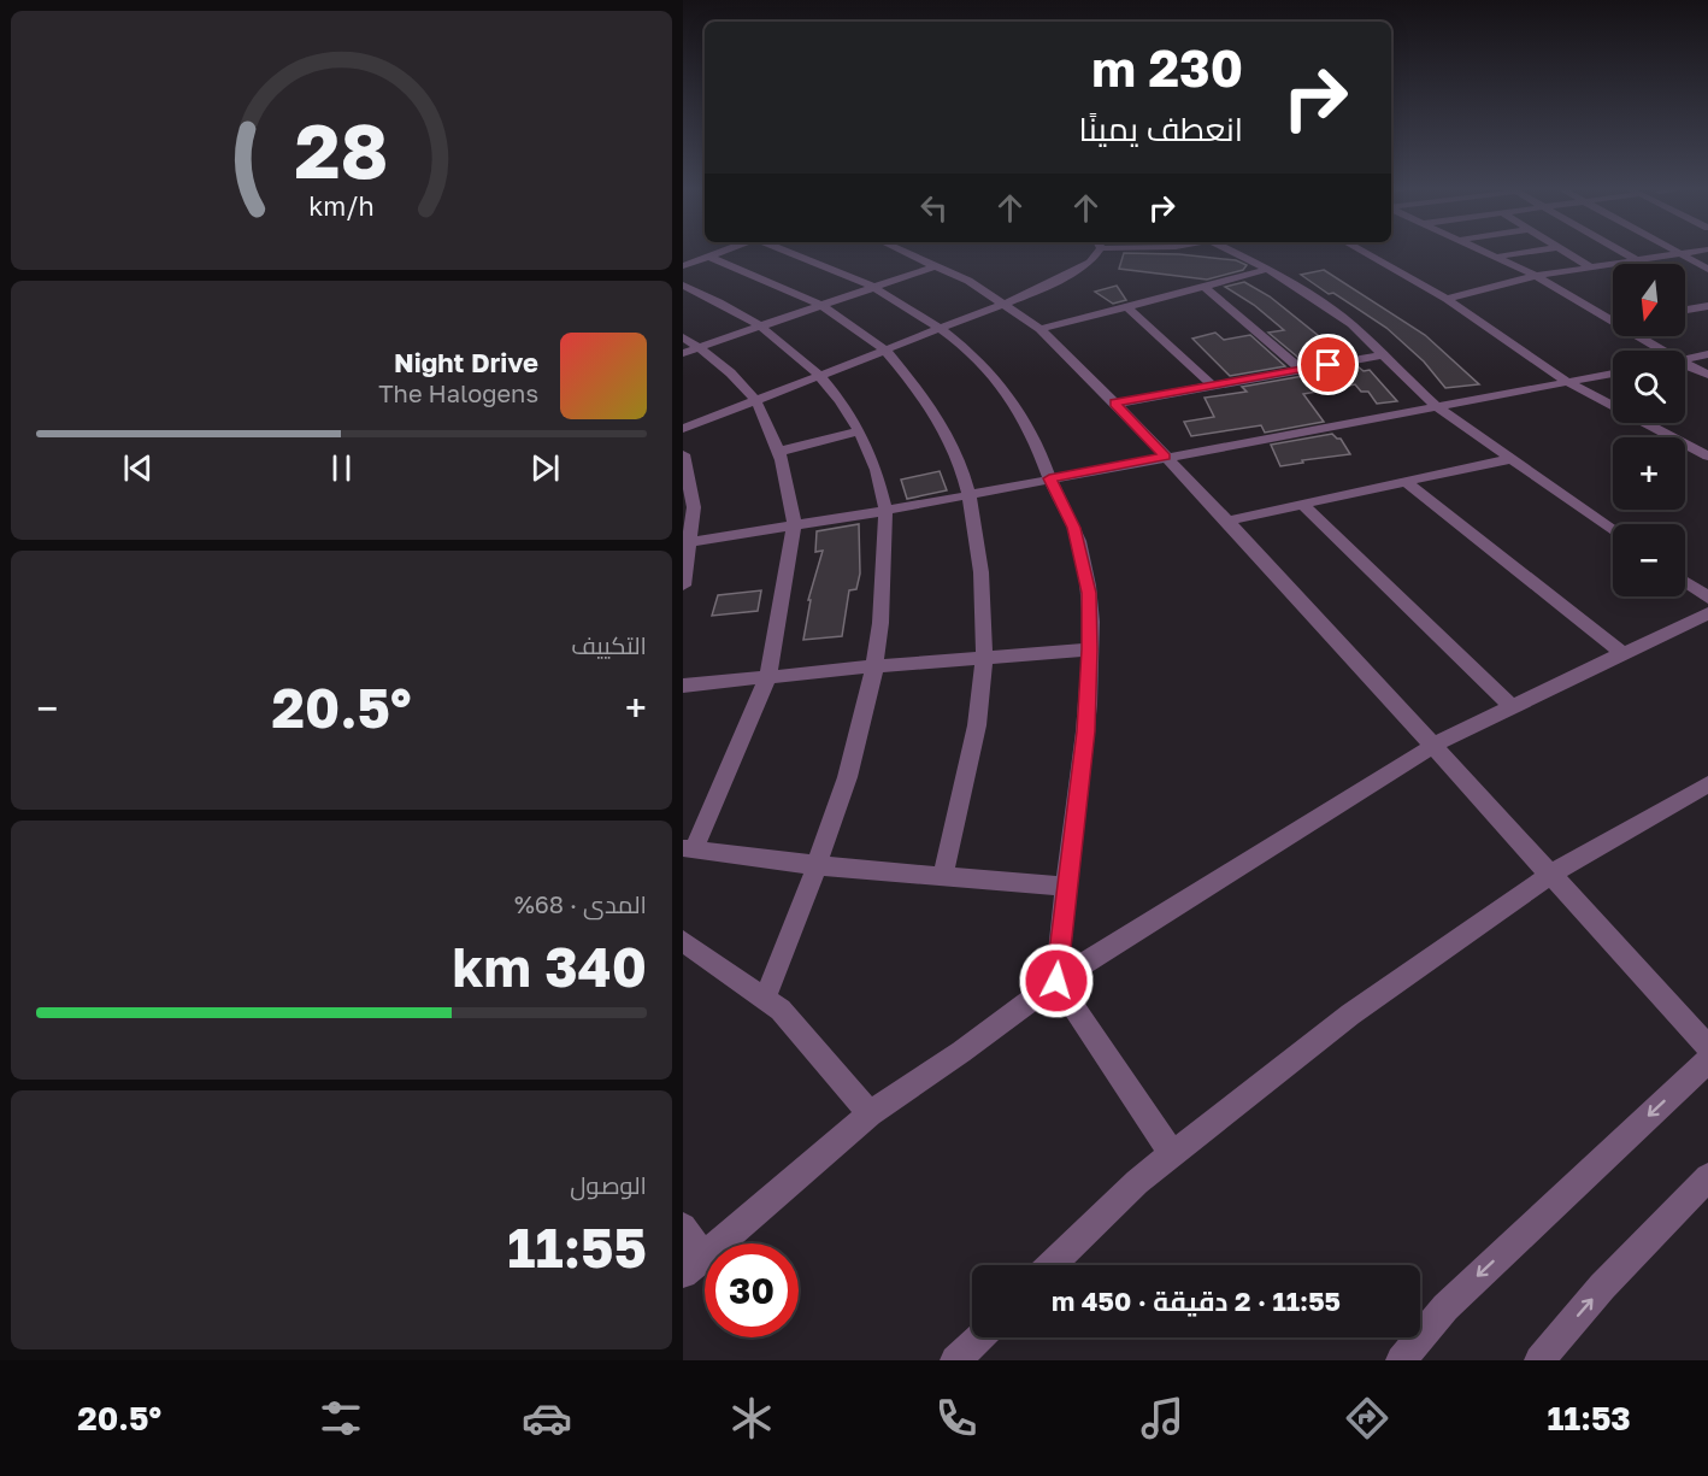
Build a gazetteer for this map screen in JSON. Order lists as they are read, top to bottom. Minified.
{"north":"bottom","page":{"turn":["230 m","انعطف يمينًا"],"map_buttons":["+","−"],"song":["Night Drive","The Halogens"],"tile":["التكييف",["المدى · 68%","340 km"],["الوصول","11:55"]],"heat":["−","20.5°","+"],"limit":"30","trip":"11:55 · 2 دقيقة · 450 m","tabs":["11:53","20.5°"],"gauge":["28","km/h"]}}
